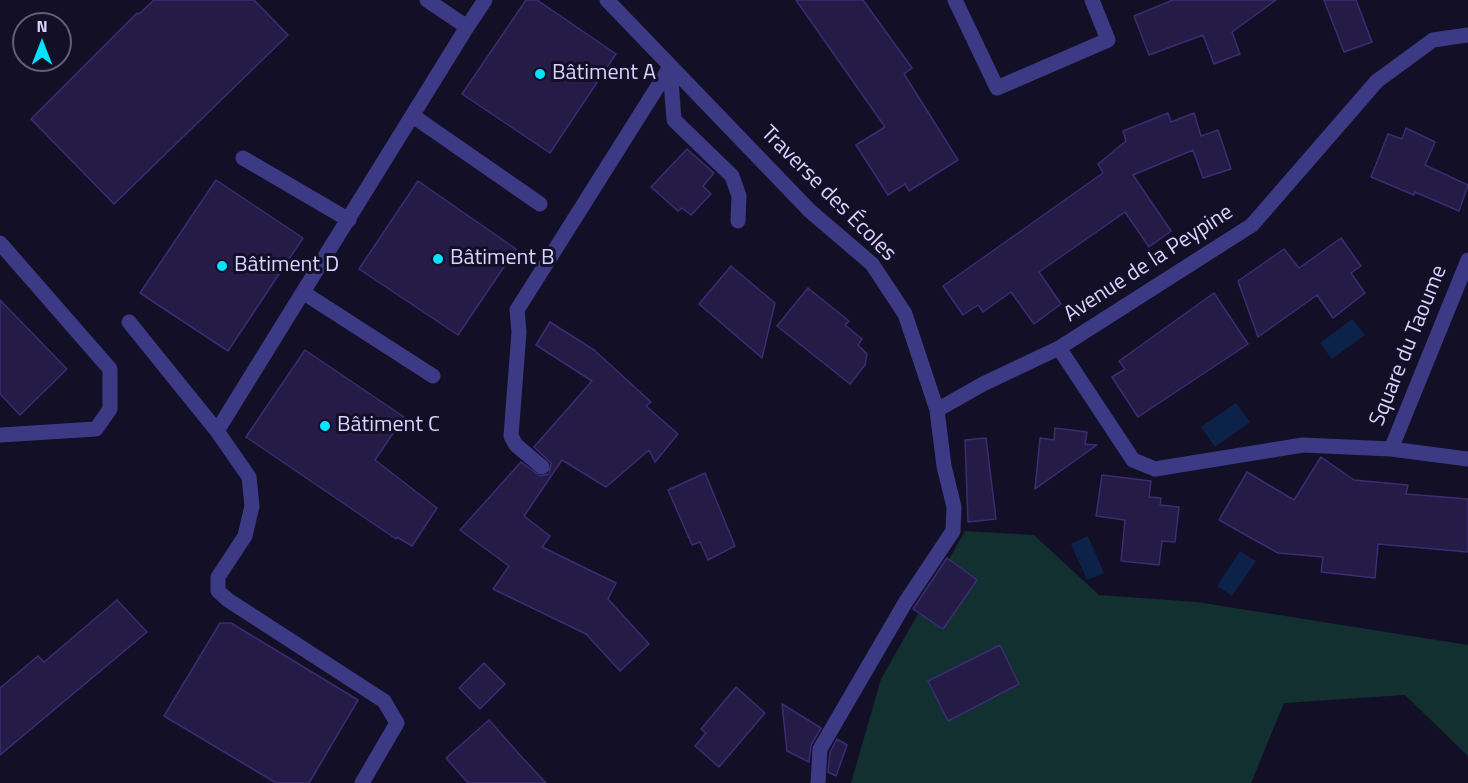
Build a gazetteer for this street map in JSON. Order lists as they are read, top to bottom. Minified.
{"streets":{"street":["Traverse des Écoles","Avenue de la Peypine","Square du Taoume"]},"crossings":[["Traverse des Écoles","Avenue de la Peypine"],["Avenue de la Peypine","Square du Taoume"]],"places":["Bâtiment A","Bâtiment B","Bâtiment D","Bâtiment C"],"north":"top"}
